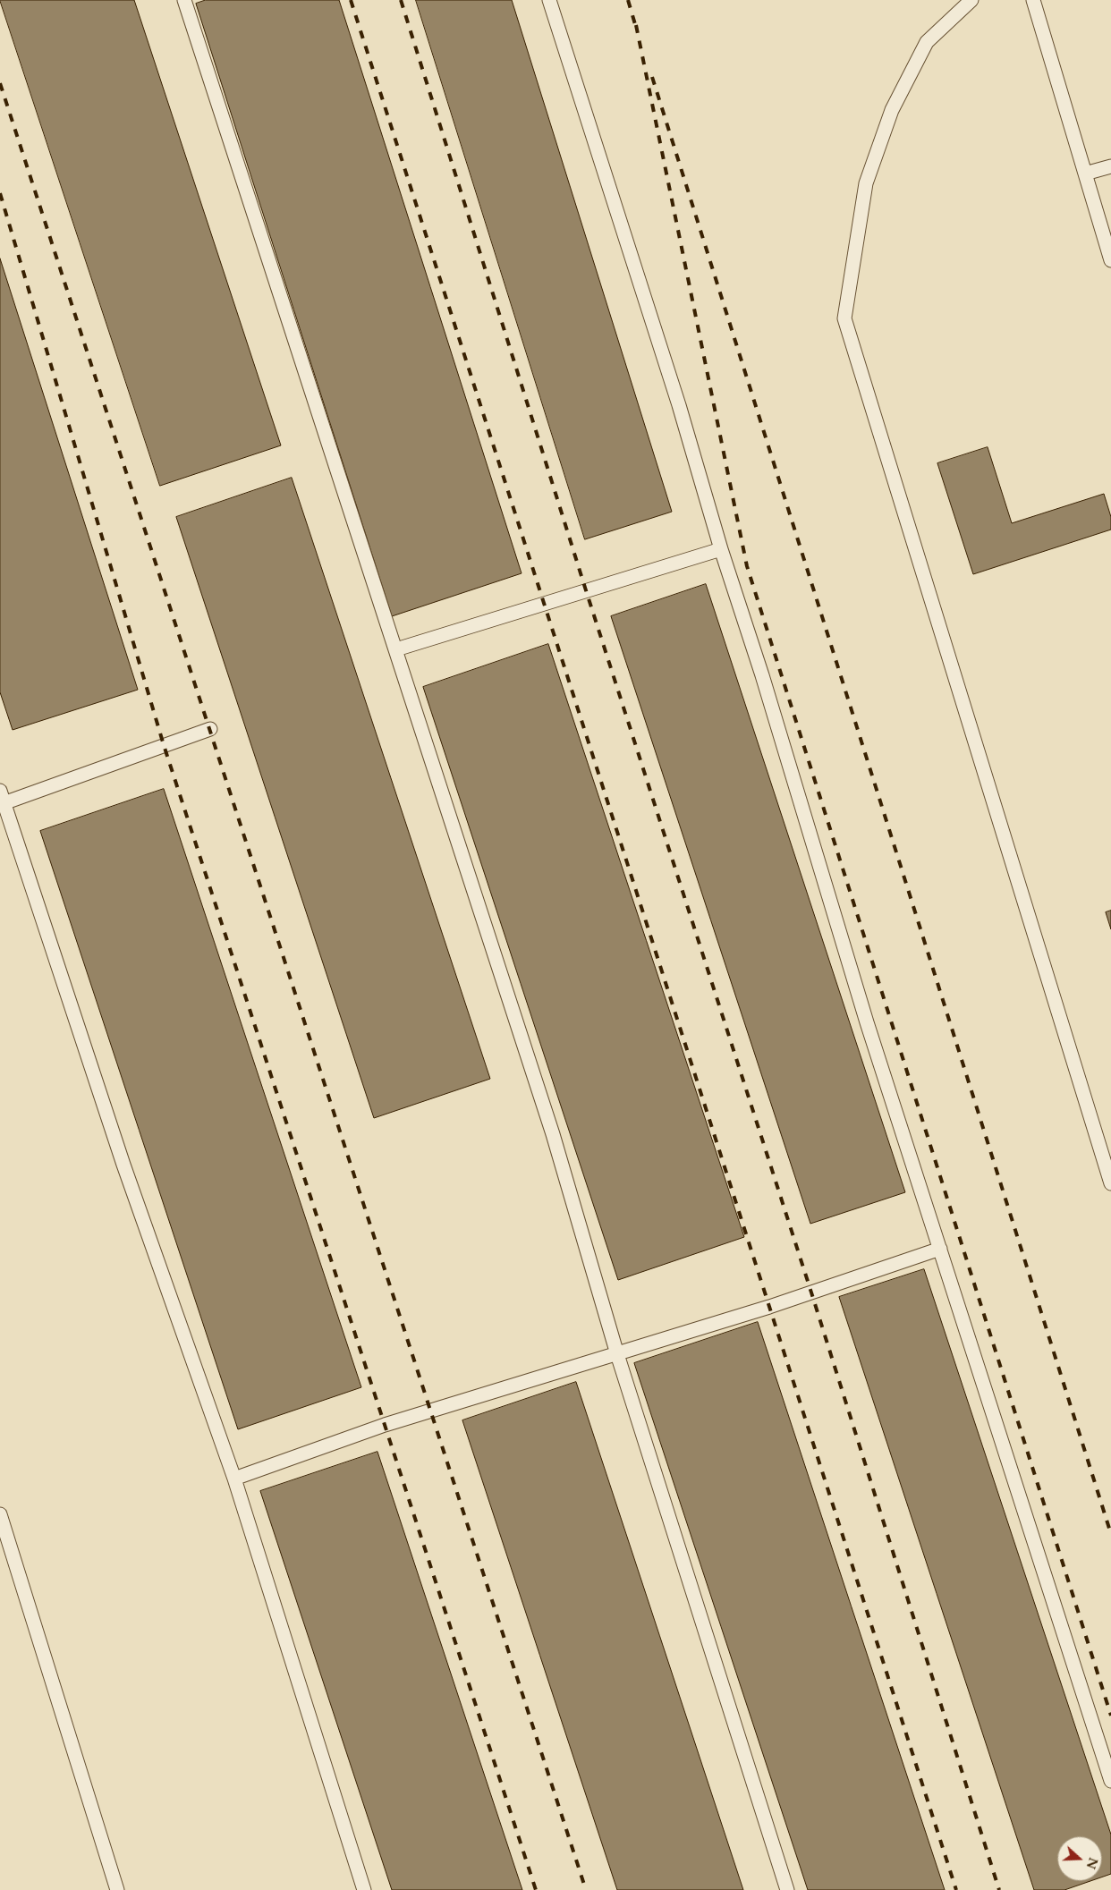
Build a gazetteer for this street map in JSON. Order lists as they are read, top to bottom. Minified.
{"north":"right"}
